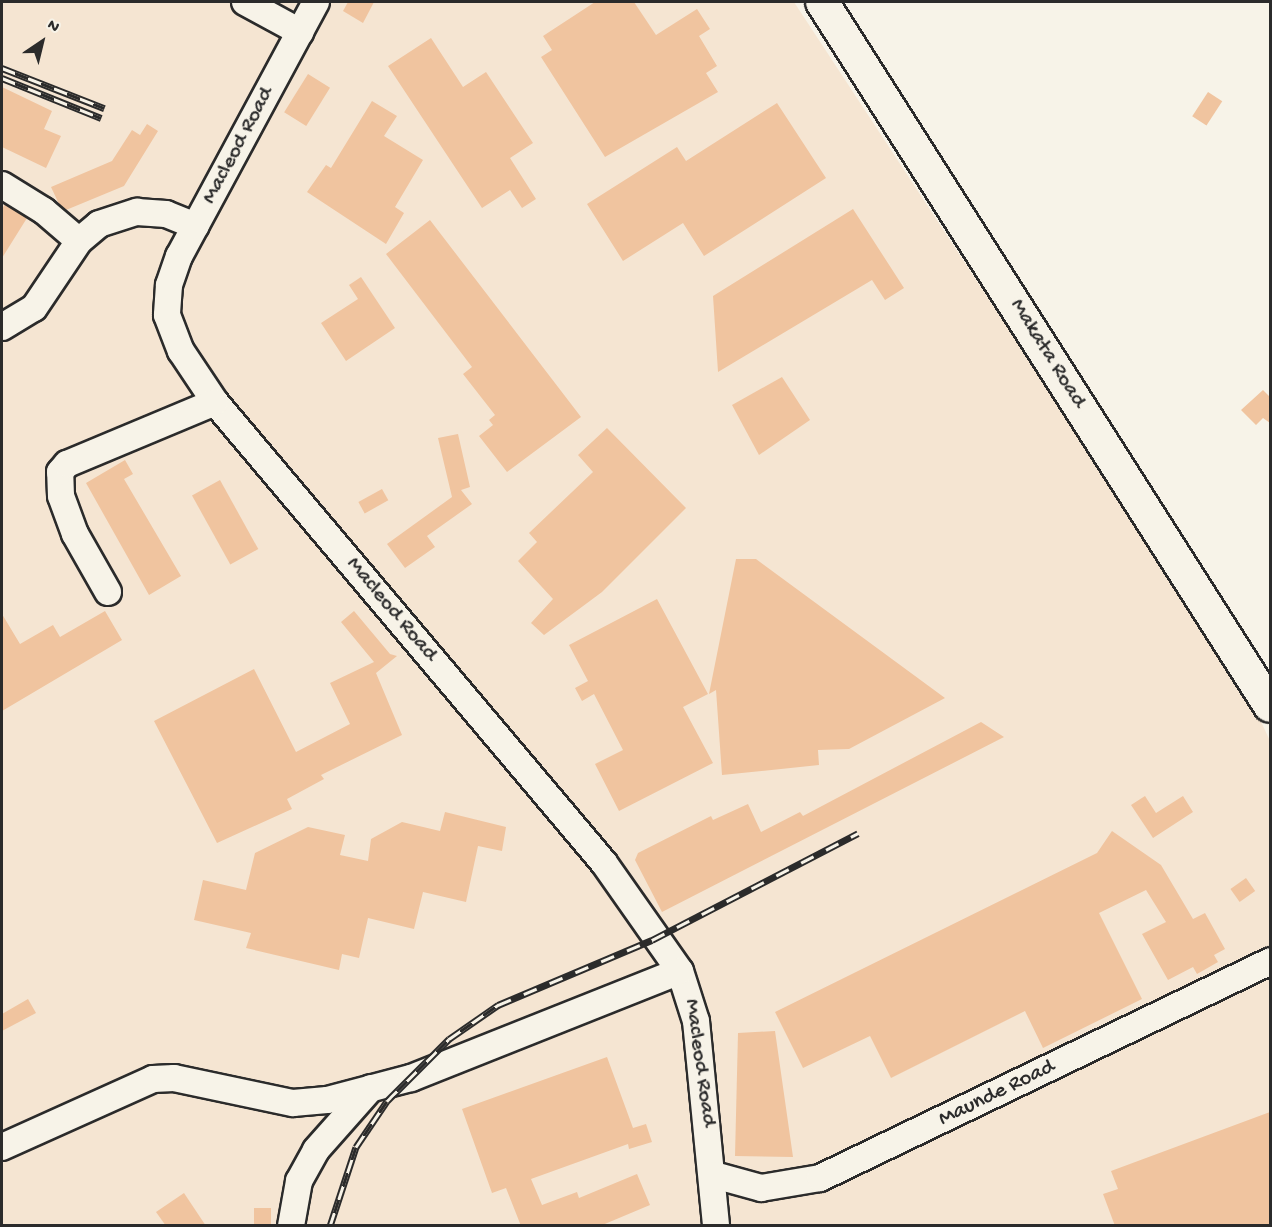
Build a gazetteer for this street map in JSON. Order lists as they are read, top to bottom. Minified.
{"streets":{"main road":["Makata Road"],"street":["Macleod Road","Maunde Road"]},"crossings":[["Macleod Road","Maunde Road"]],"north":"top right"}
